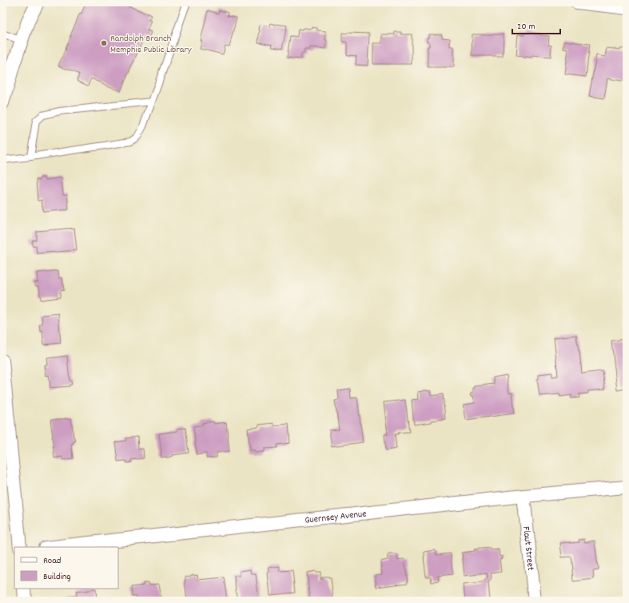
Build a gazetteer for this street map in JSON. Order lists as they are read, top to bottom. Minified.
{"streets":{"street":["Guernsey Avenue","Flaut Street"]},"crossings":[["Guernsey Avenue","Flaut Street"]],"places":["Randolph Branch Memphis Public Library"],"legend":["Road","Building"],"scale_bar":"20 m"}
